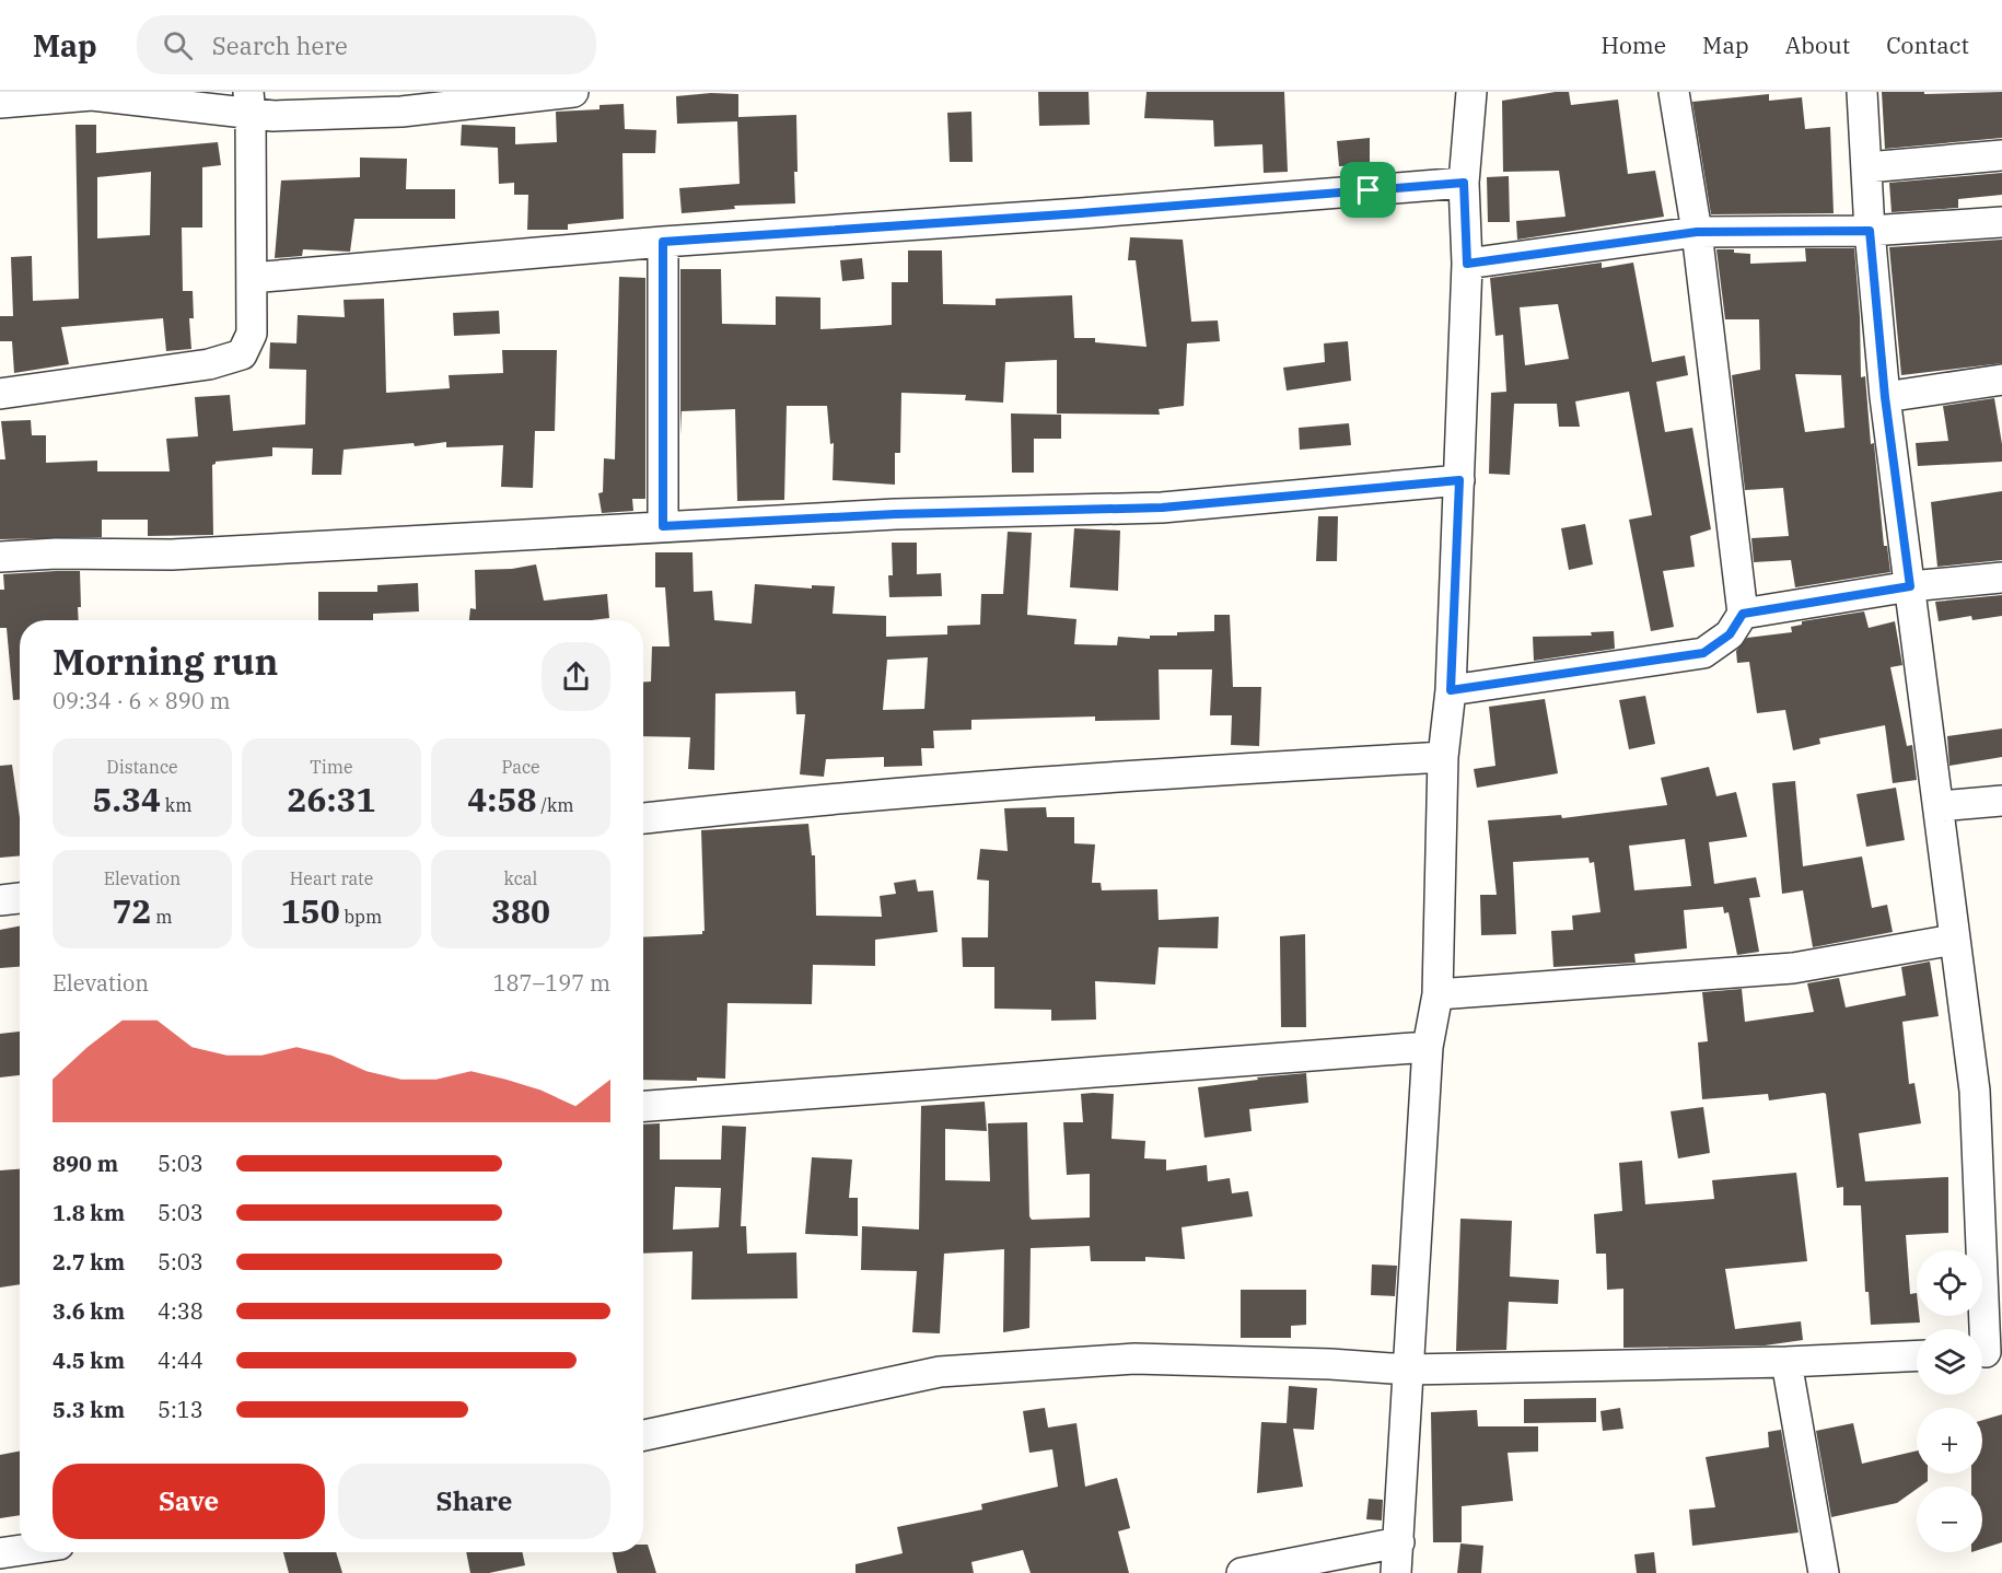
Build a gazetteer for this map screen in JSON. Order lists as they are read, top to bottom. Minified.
{"page":{"header":"Map","search":"Search here","nav":["Home","Map","About","Contact"],"heading":["Morning run","09:34 · 6 × 890 m"],"stats":[["Distance","5.34 km"],["Time","26:31"],["Pace","4:58 /km"],["Elevation","72 m"],["Heart rate","150 bpm"],["kcal","380"]],"chart":["Elevation","187–197 m"],"list":[{"name":"890 m","note":"5:03"},{"name":"1.8 km","note":"5:03"},{"name":"2.7 km","note":"5:03"},{"name":"3.6 km","note":"4:38"},{"name":"4.5 km","note":"4:44"},{"name":"5.3 km","note":"5:13"}],"map_buttons":["+","−"],"buttons":["Save","Share"]}}
